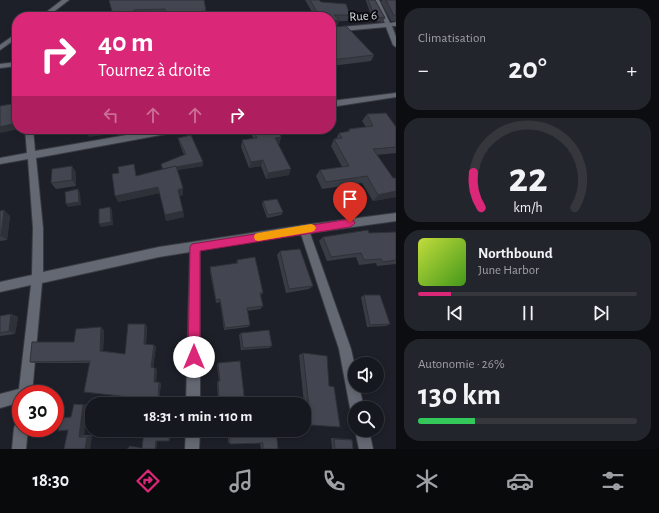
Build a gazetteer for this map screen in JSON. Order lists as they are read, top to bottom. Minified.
{"streets":{"street":["Rue 6"]},"page":{"tile":["Climatisation",["Autonomie · 26%","130 km"]],"turn":["40 m","Tournez à droite"],"heat":["−","20°","+"],"song":["Northbound","June Harbor"],"limit":"30","trip":"18:31 · 1 min · 110 m","tabs":"18:30","gauge":["22","km/h"]}}
